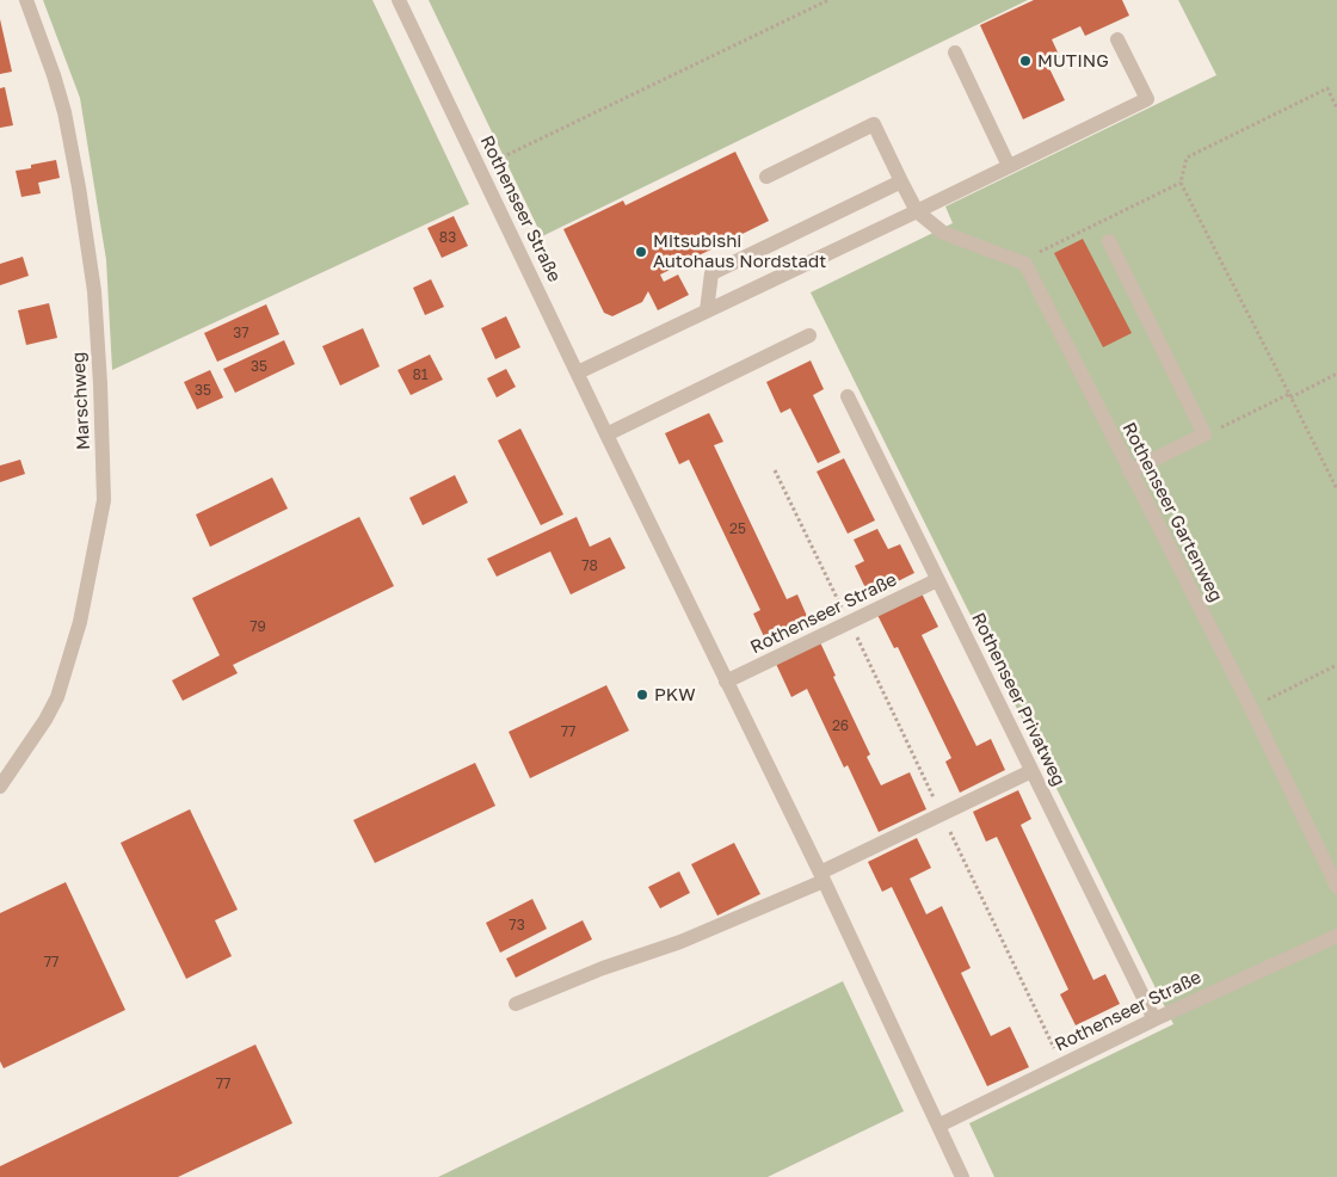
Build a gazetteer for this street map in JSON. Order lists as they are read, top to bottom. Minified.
{"streets":{"street":["Rothenseer Straße","Marschweg","Rothenseer Gartenweg","Rothenseer Privatweg"]},"crossings":[["Rothenseer Straße","Rothenseer Privatweg"]],"places":["MUTING","Mitsubishi Autohaus Nordstadt","PKW"],"house_numbers":["83","37","35","81","35","25","78","79","26","77","73","77","77"]}
